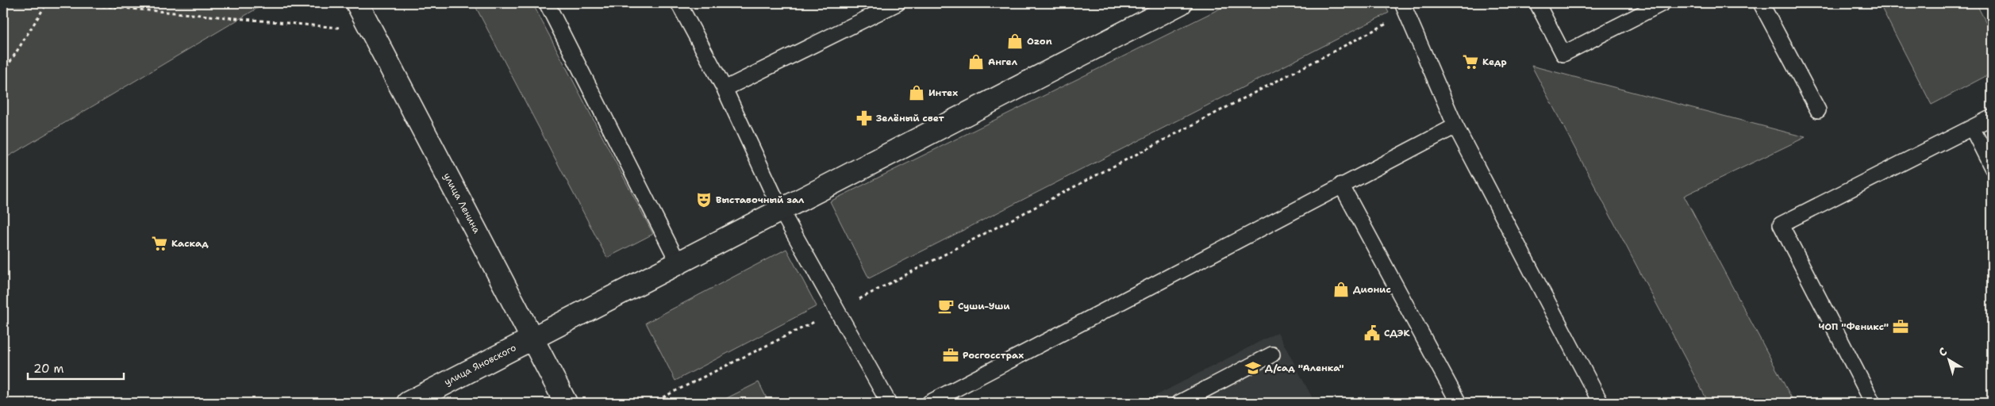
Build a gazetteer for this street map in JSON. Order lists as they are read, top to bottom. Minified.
{"streets":{"main road":["улица Ленина","улица Яновского"]},"crossings":[["улица Ленина","улица Яновского"]],"places":{"shop":["Ozon","Ангел","Интех","Дионис"],"supermarket":["Кедр","Каскад"],"pharmacy":["Зелёный свет"],"theatre":["Выставочный зал"],"cafe":["Суши-Уши"],"office":["ЧОП \"Феникс\"","Росгосстрах"],"public building":["СДЭК"],"school or university":["Д/сад \"Аленка\""]},"scale_bar":"20 m","north":"top left"}
